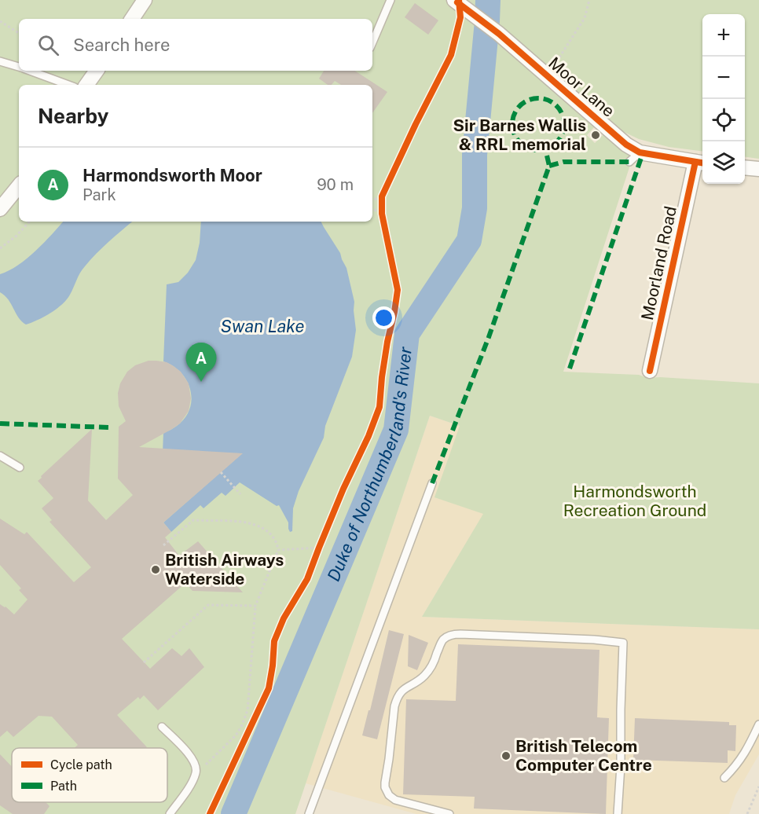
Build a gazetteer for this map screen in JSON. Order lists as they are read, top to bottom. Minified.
{"streets":{"street":["Moor Lane","Moorland Road"]},"crossings":[["Moor Lane","Moorland Road"]],"water":["Swan Lake","Duke of Northumberland's River"],"parks":["Harmondsworth Recreation Ground"],"places":["Sir Barnes Wallis & RRL memorial","British Airways Waterside","British Telecom Computer Centre"],"legend":["Cycle path","Path"],"page":{"map_buttons":["+","−"],"search":"Search here","heading":"Nearby","list":[{"mark":"A","name":"Harmondsworth Moor","note":"Park","value":"90 m"}],"pins":"A"}}
